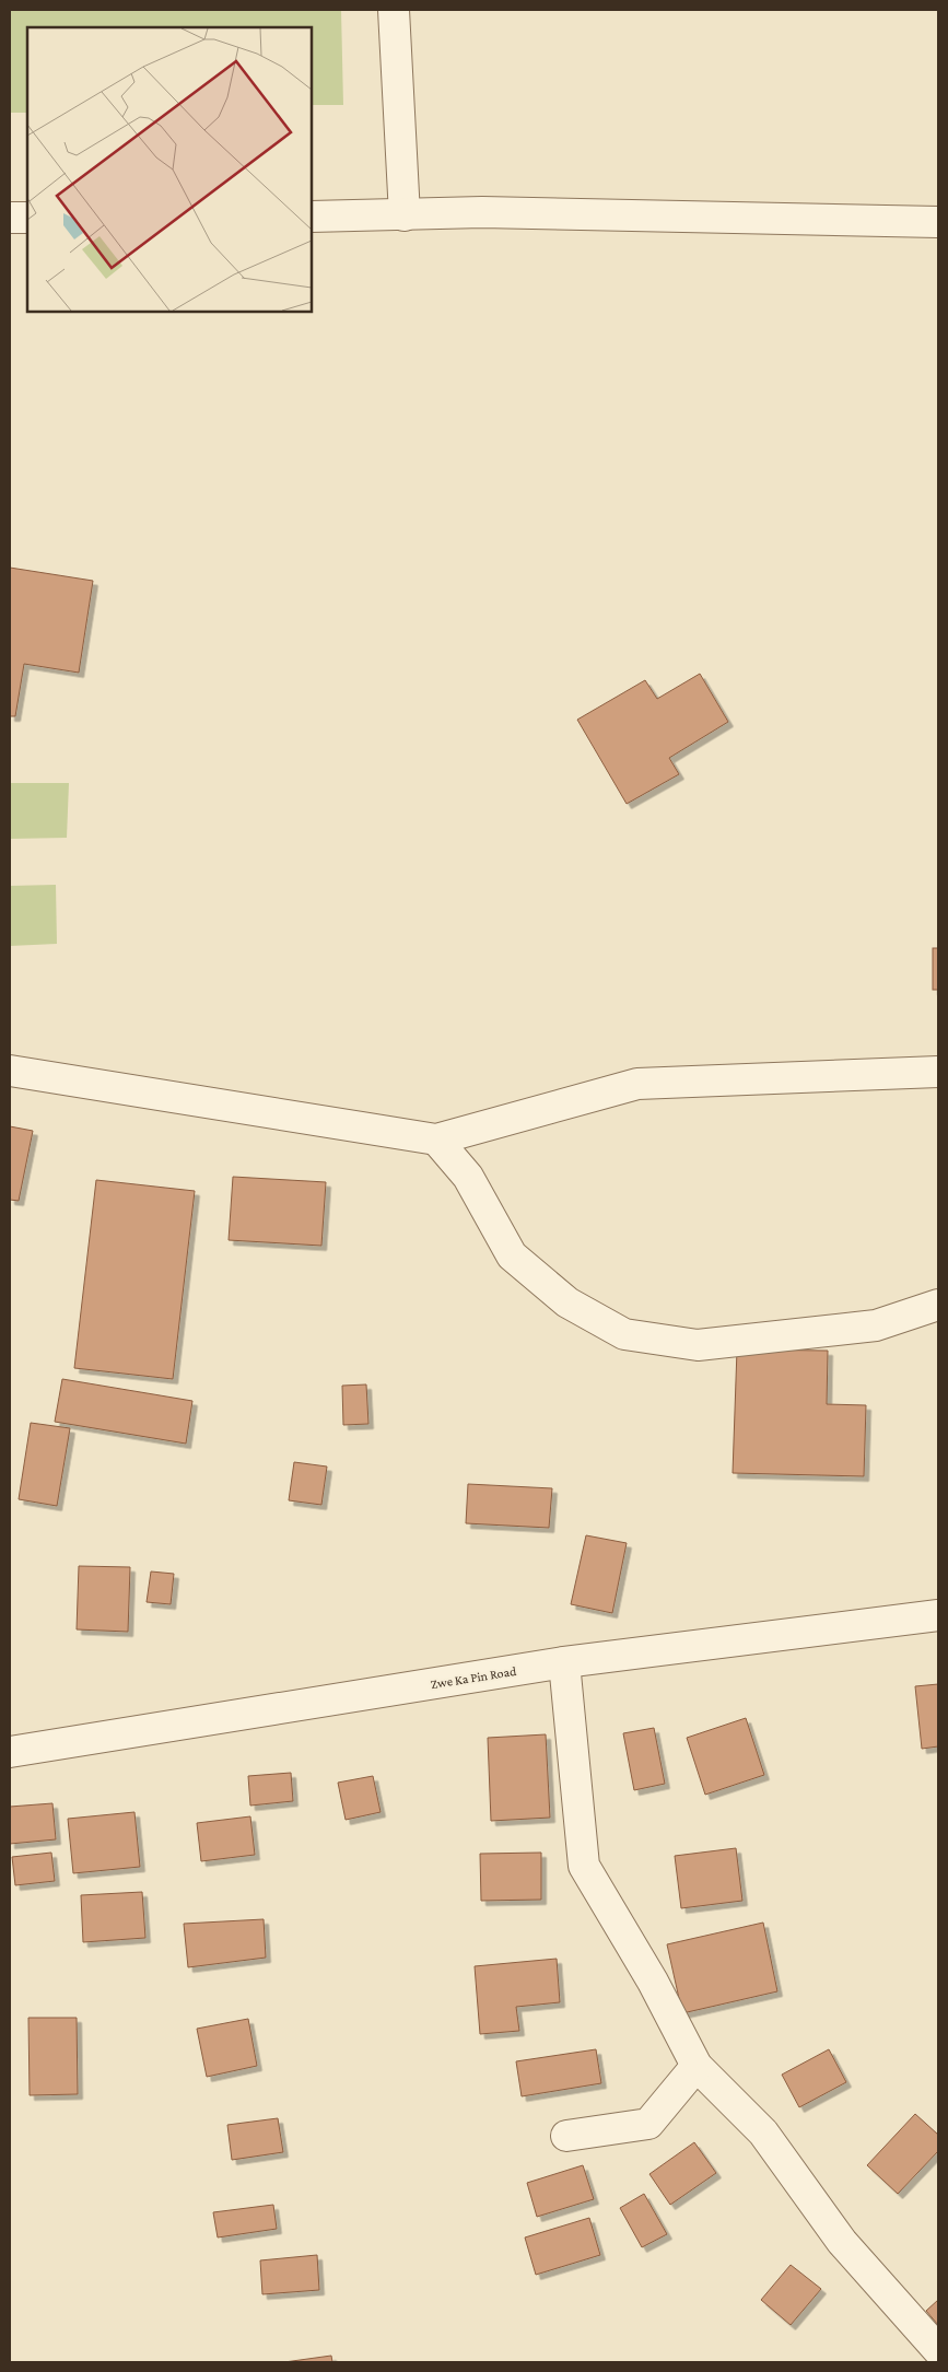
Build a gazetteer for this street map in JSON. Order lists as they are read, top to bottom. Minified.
{"streets":{"street":["Zwe Ka Pin Road"]}}
